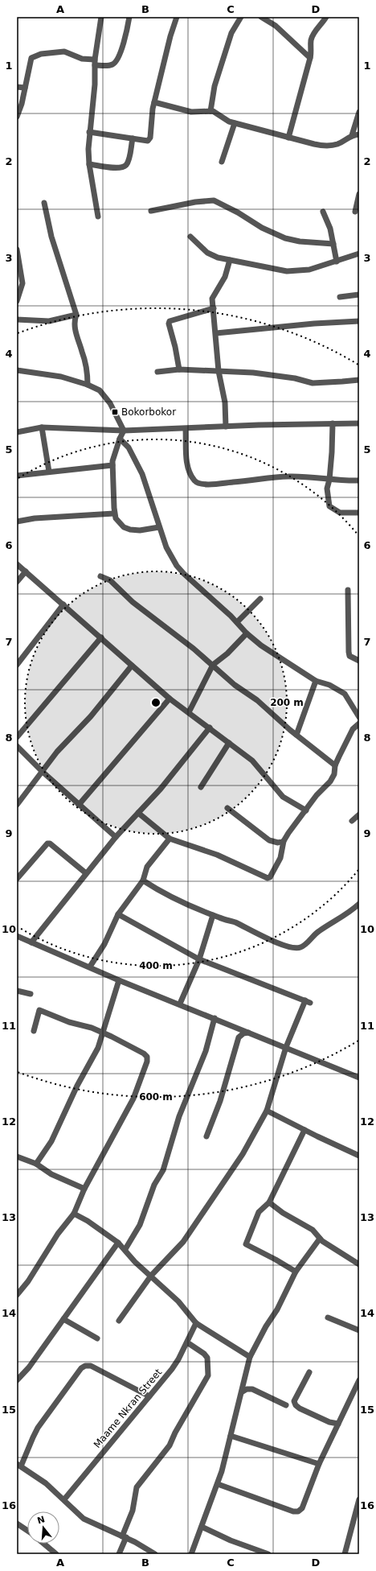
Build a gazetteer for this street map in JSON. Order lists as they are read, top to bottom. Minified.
{"streets":{"street":["Maame Nkran Street"]},"places":{"transit":["Bokorbokor"]},"north":"top","grid":{"columns":["A","B","C","D"],"rows":["1","2","3","4","5","6","7","8","9","10","11","12","13","14","15","16"]},"rings":["200 m","400 m","600 m"]}
